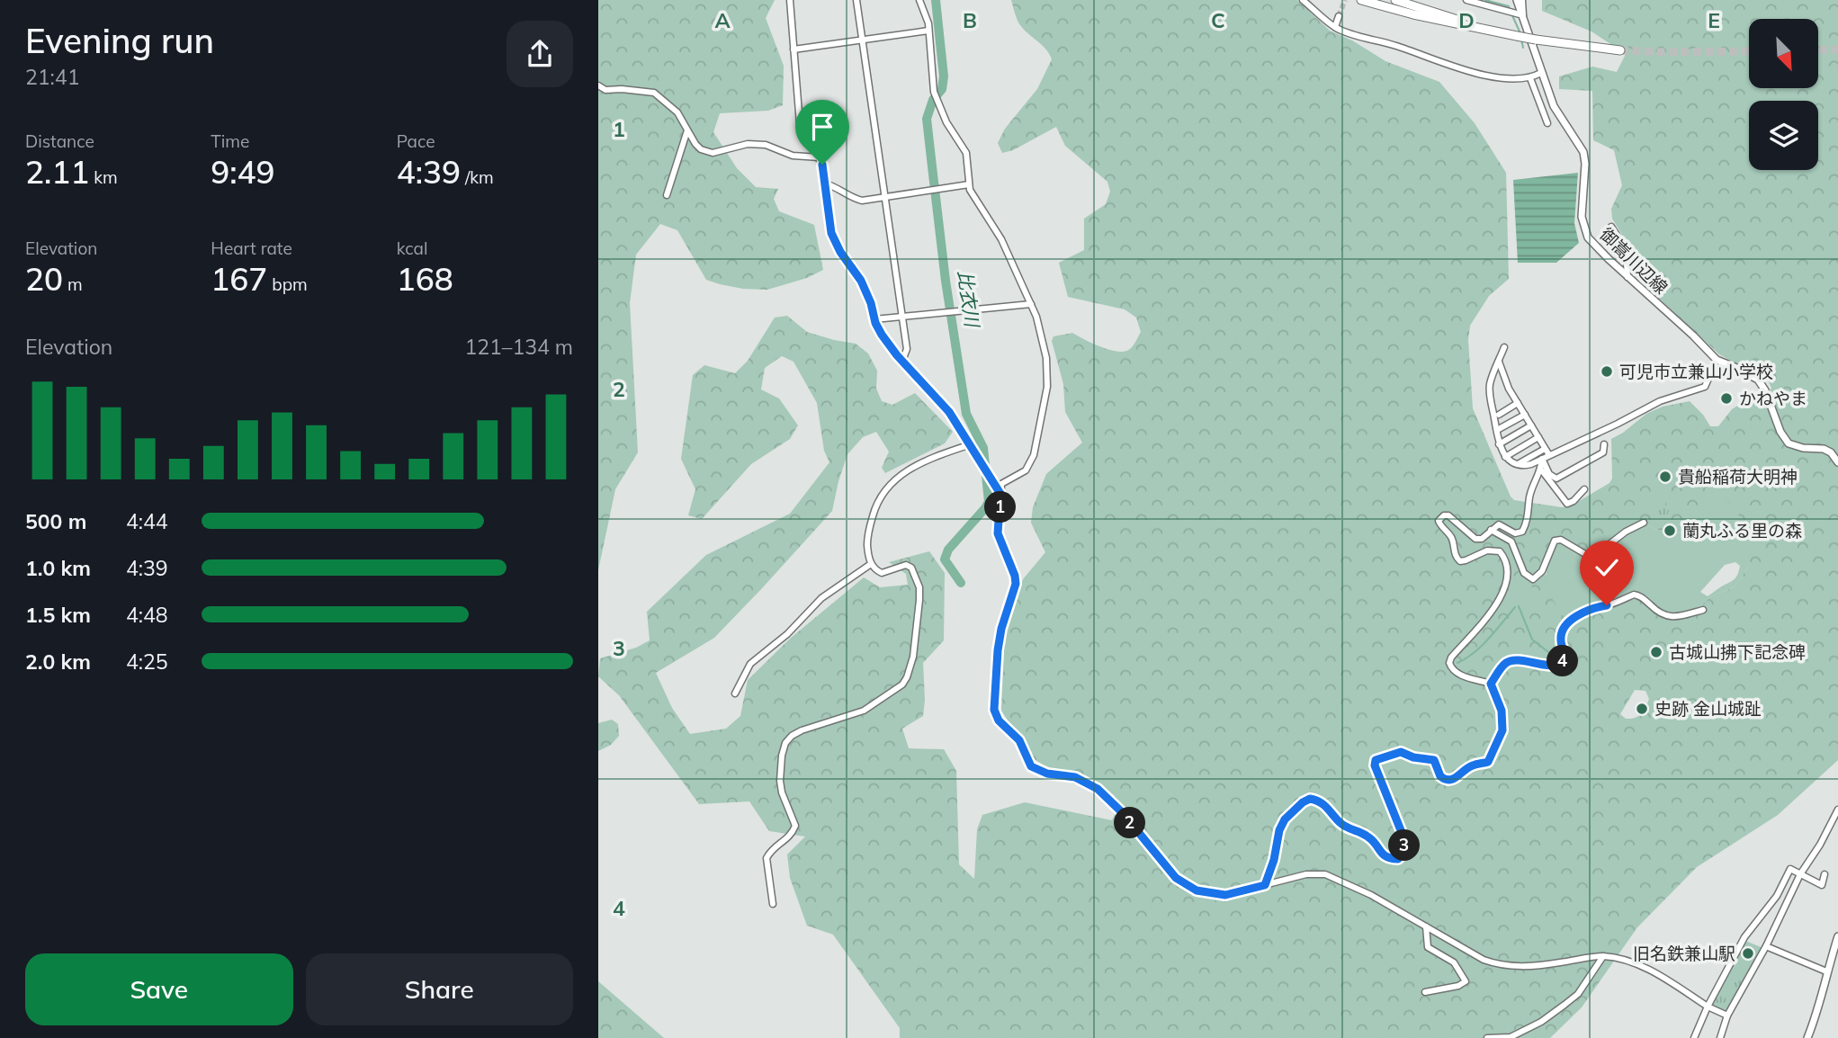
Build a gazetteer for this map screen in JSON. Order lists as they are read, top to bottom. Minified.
{"streets":{"main road":["御嵩川辺線"]},"water":["比衣川"],"places":["可児市立兼山小学校","かねやま","貴船稲荷大明神","蘭丸ふる里の森","古城山拂下記念碑","史跡 金山城趾","旧名鉄兼山駅"],"north":"bottom right","page":{"heading":["Evening run","21:41"],"stats":[["Distance","2.11 km"],["Time","9:49"],["Pace","4:39 /km"],["Elevation","20 m"],["Heart rate","167 bpm"],["kcal","168"]],"chart":["Elevation","121–134 m"],"pins":["1","4","2","3"],"list":[{"name":"500 m","note":"4:44"},{"name":"1.0 km","note":"4:39"},{"name":"1.5 km","note":"4:48"},{"name":"2.0 km","note":"4:25"}],"buttons":["Save","Share"]},"grid":{"columns":["A","B","C","D","E"],"rows":["1","2","3","4"]}}
